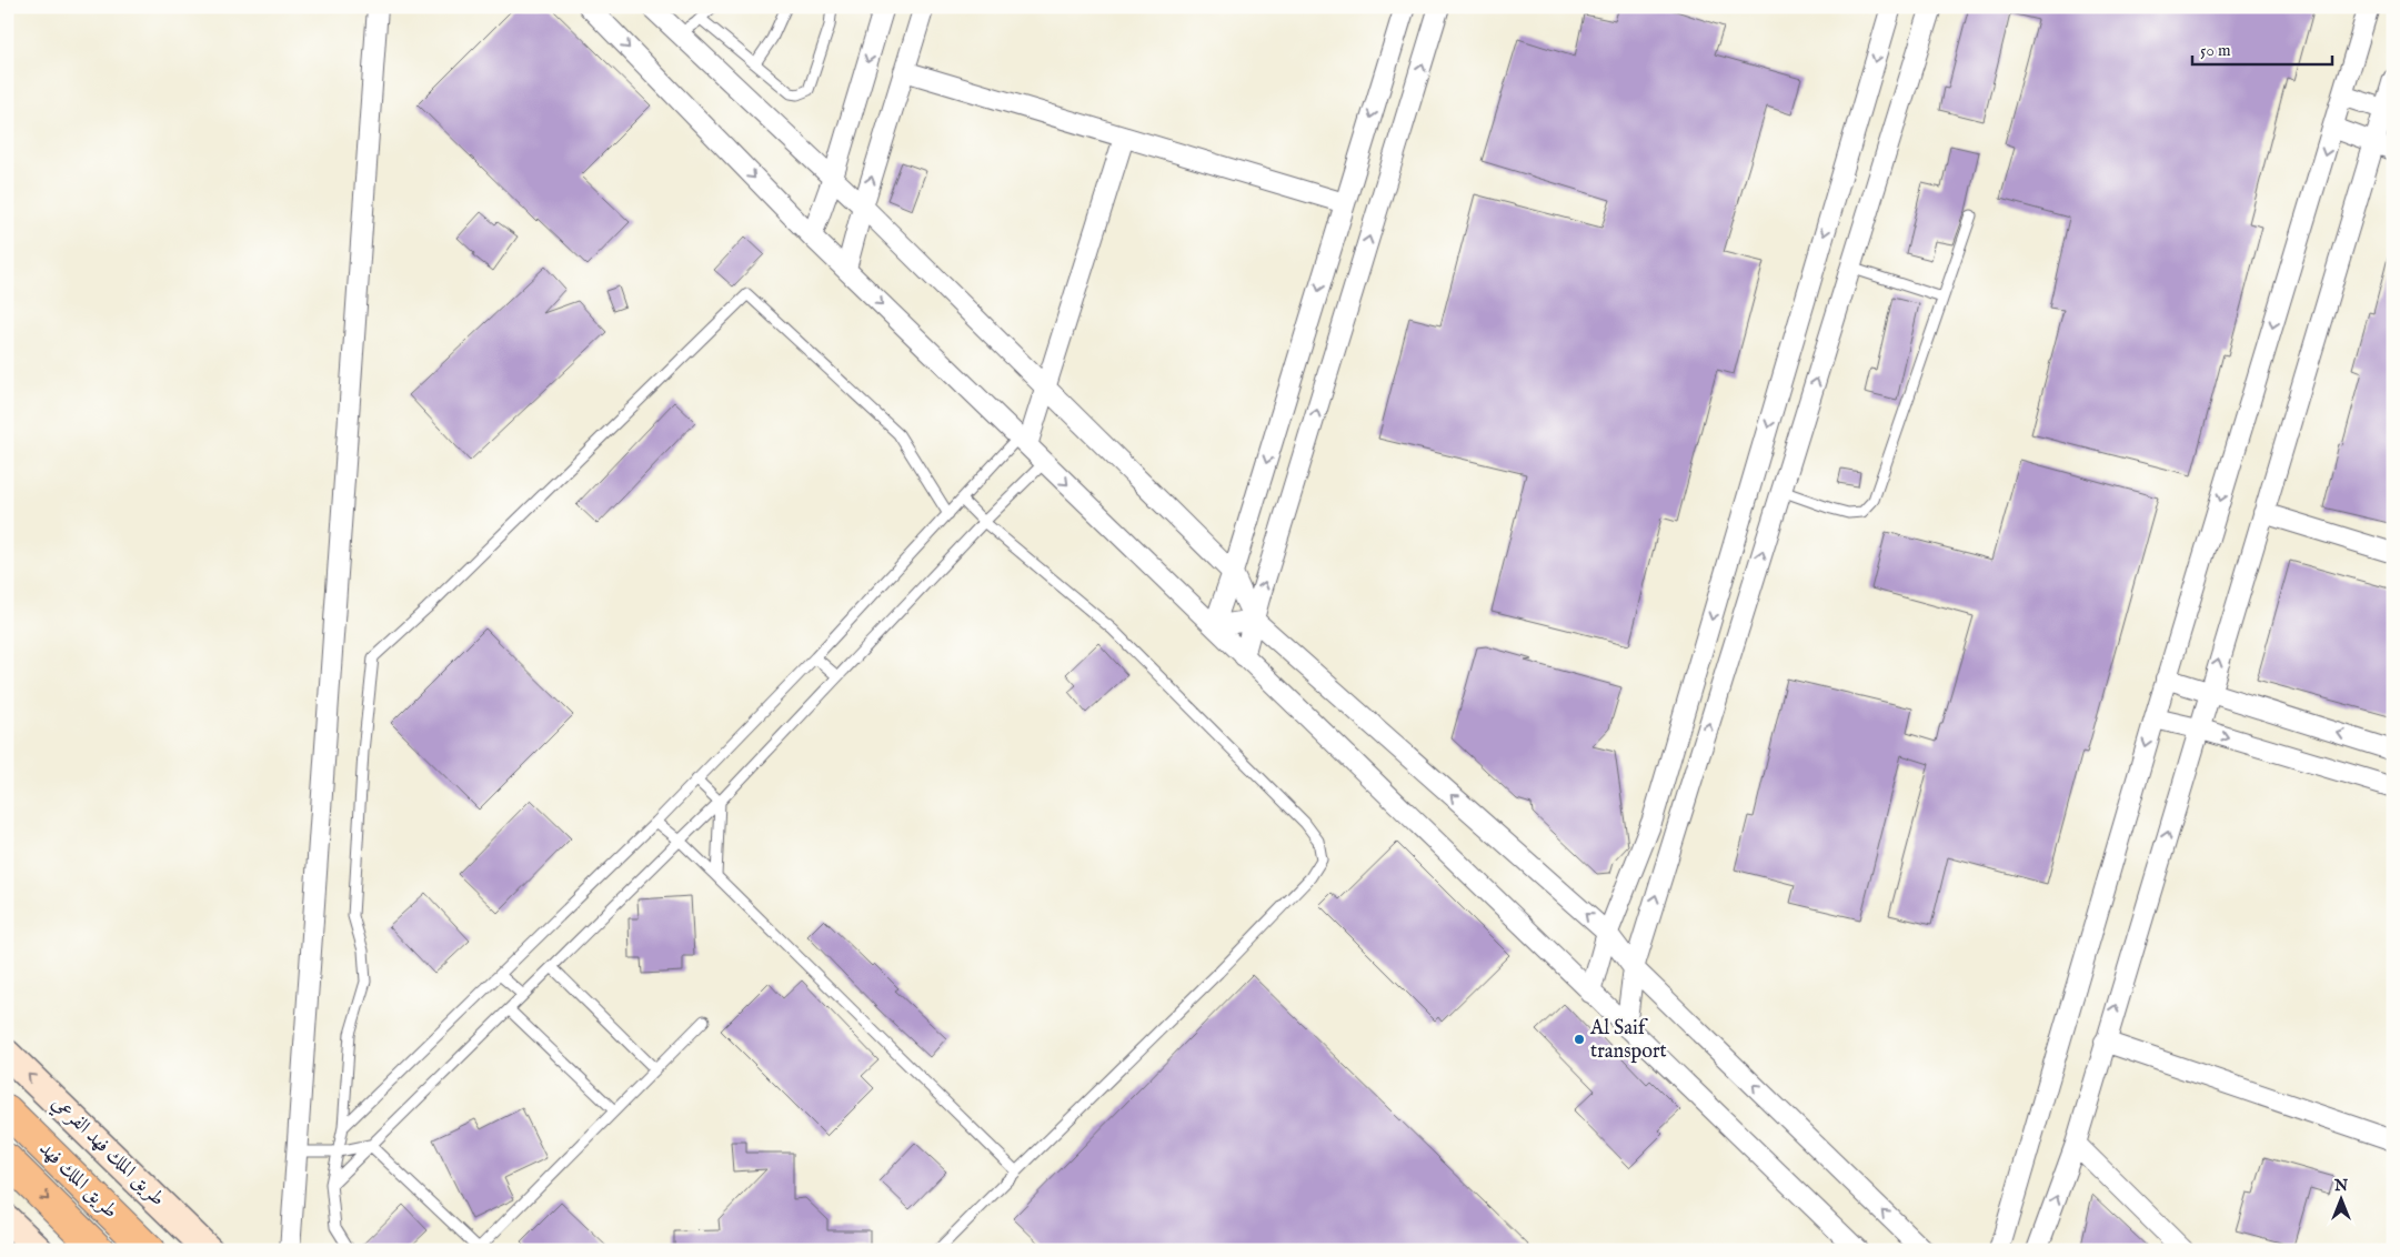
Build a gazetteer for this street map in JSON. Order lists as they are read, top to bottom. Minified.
{"streets":{"highway":["طريق الملك فهد"],"main road":["طريق الملك فهد الفرعي"]},"one_way":["طريق الملك فهد الفرعي"],"places":["Al Saif transport"],"scale_bar":"50 m","north":"top"}
